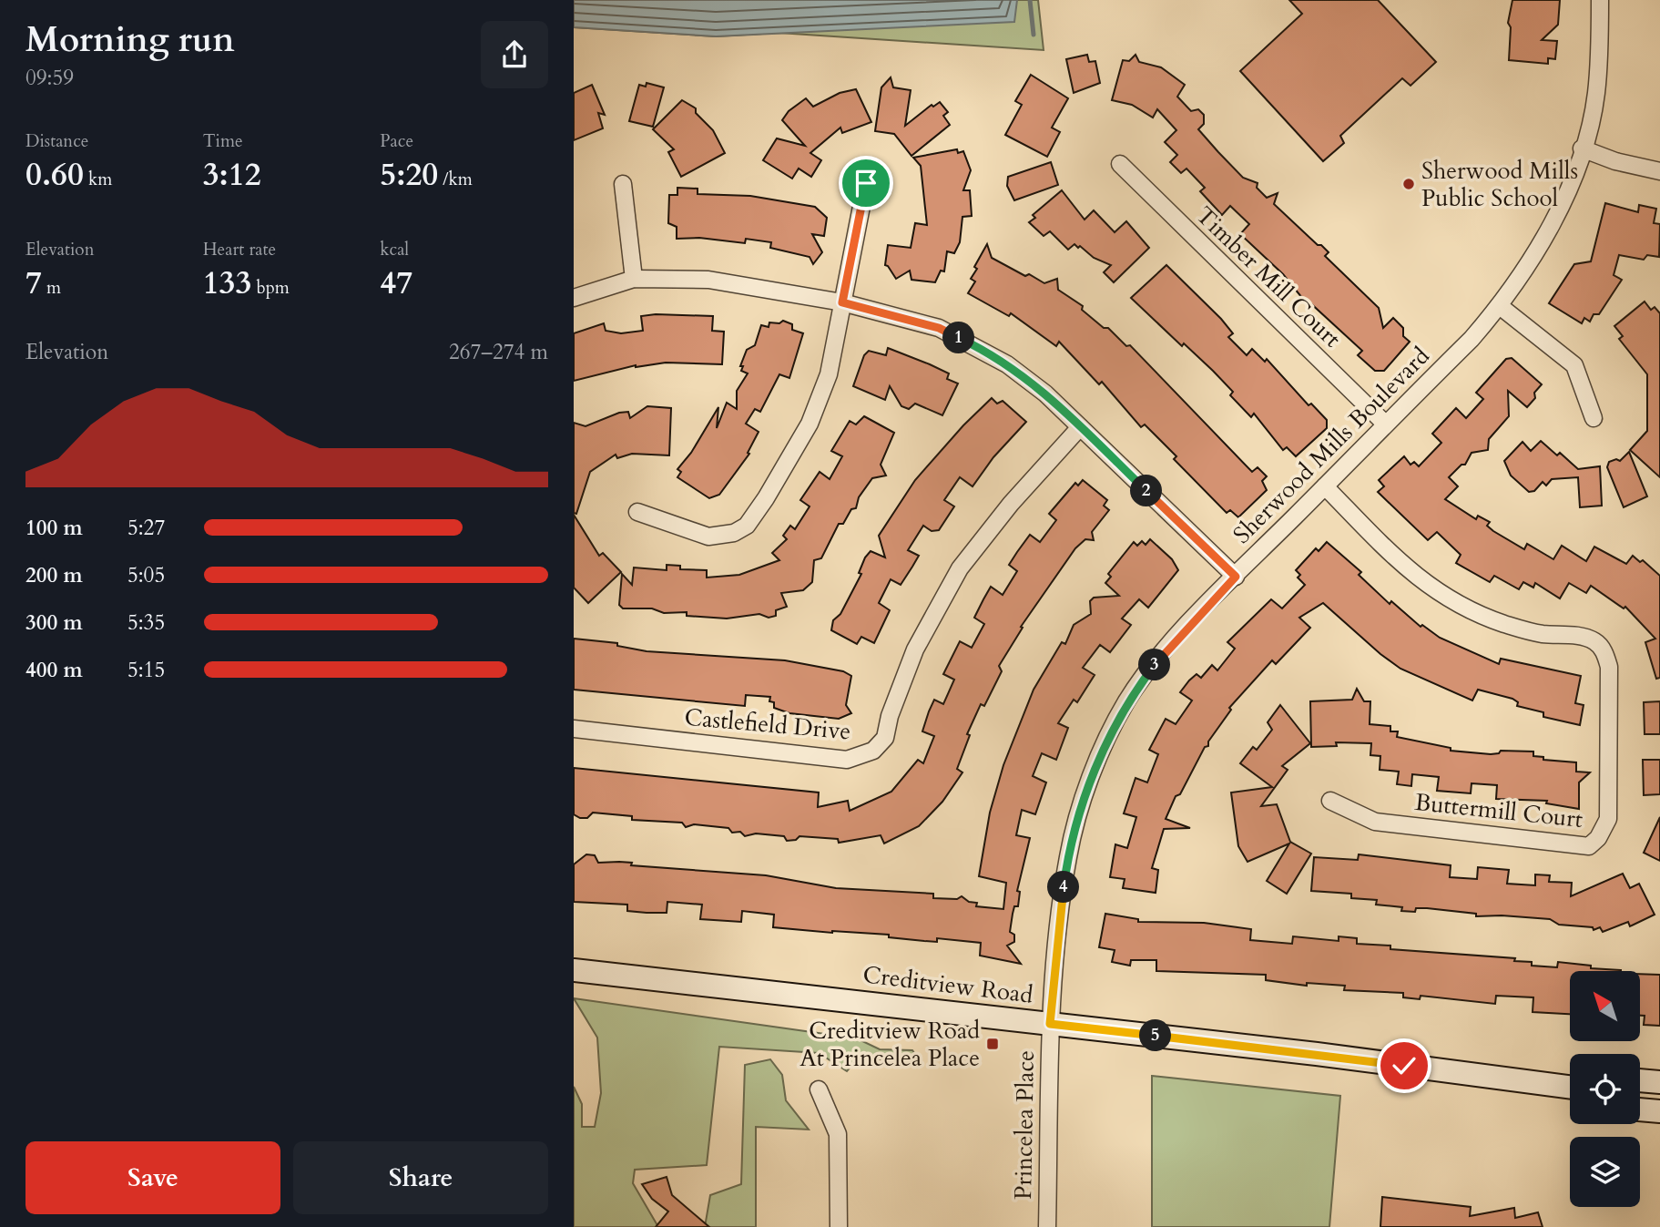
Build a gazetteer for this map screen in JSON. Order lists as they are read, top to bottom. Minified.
{"streets":{"main road":["Creditview Road"],"street":["Timber Mill Court","Sherwood Mills Boulevard","Castlefield Drive","Buttermill Court","Princelea Place"]},"crossings":[["Timber Mill Court","Sherwood Mills Boulevard"],["Sherwood Mills Boulevard","Buttermill Court"],["Sherwood Mills Boulevard","Creditview Road"],["Sherwood Mills Boulevard","Princelea Place"],["Creditview Road","Princelea Place"]],"places":{"other":["Sherwood Mills Public School"],"transit":["Creditview Road At Princelea Place"]},"north":"top left","page":{"heading":["Morning run","09:59"],"stats":[["Distance","0.60 km"],["Time","3:12"],["Pace","5:20 /km"],["Elevation","7 m"],["Heart rate","133 bpm"],["kcal","47"]],"pins":["1","2","3","4","5"],"chart":["Elevation","267–274 m"],"list":[{"name":"100 m","note":"5:27"},{"name":"200 m","note":"5:05"},{"name":"300 m","note":"5:35"},{"name":"400 m","note":"5:15"}],"buttons":["Save","Share"]}}
